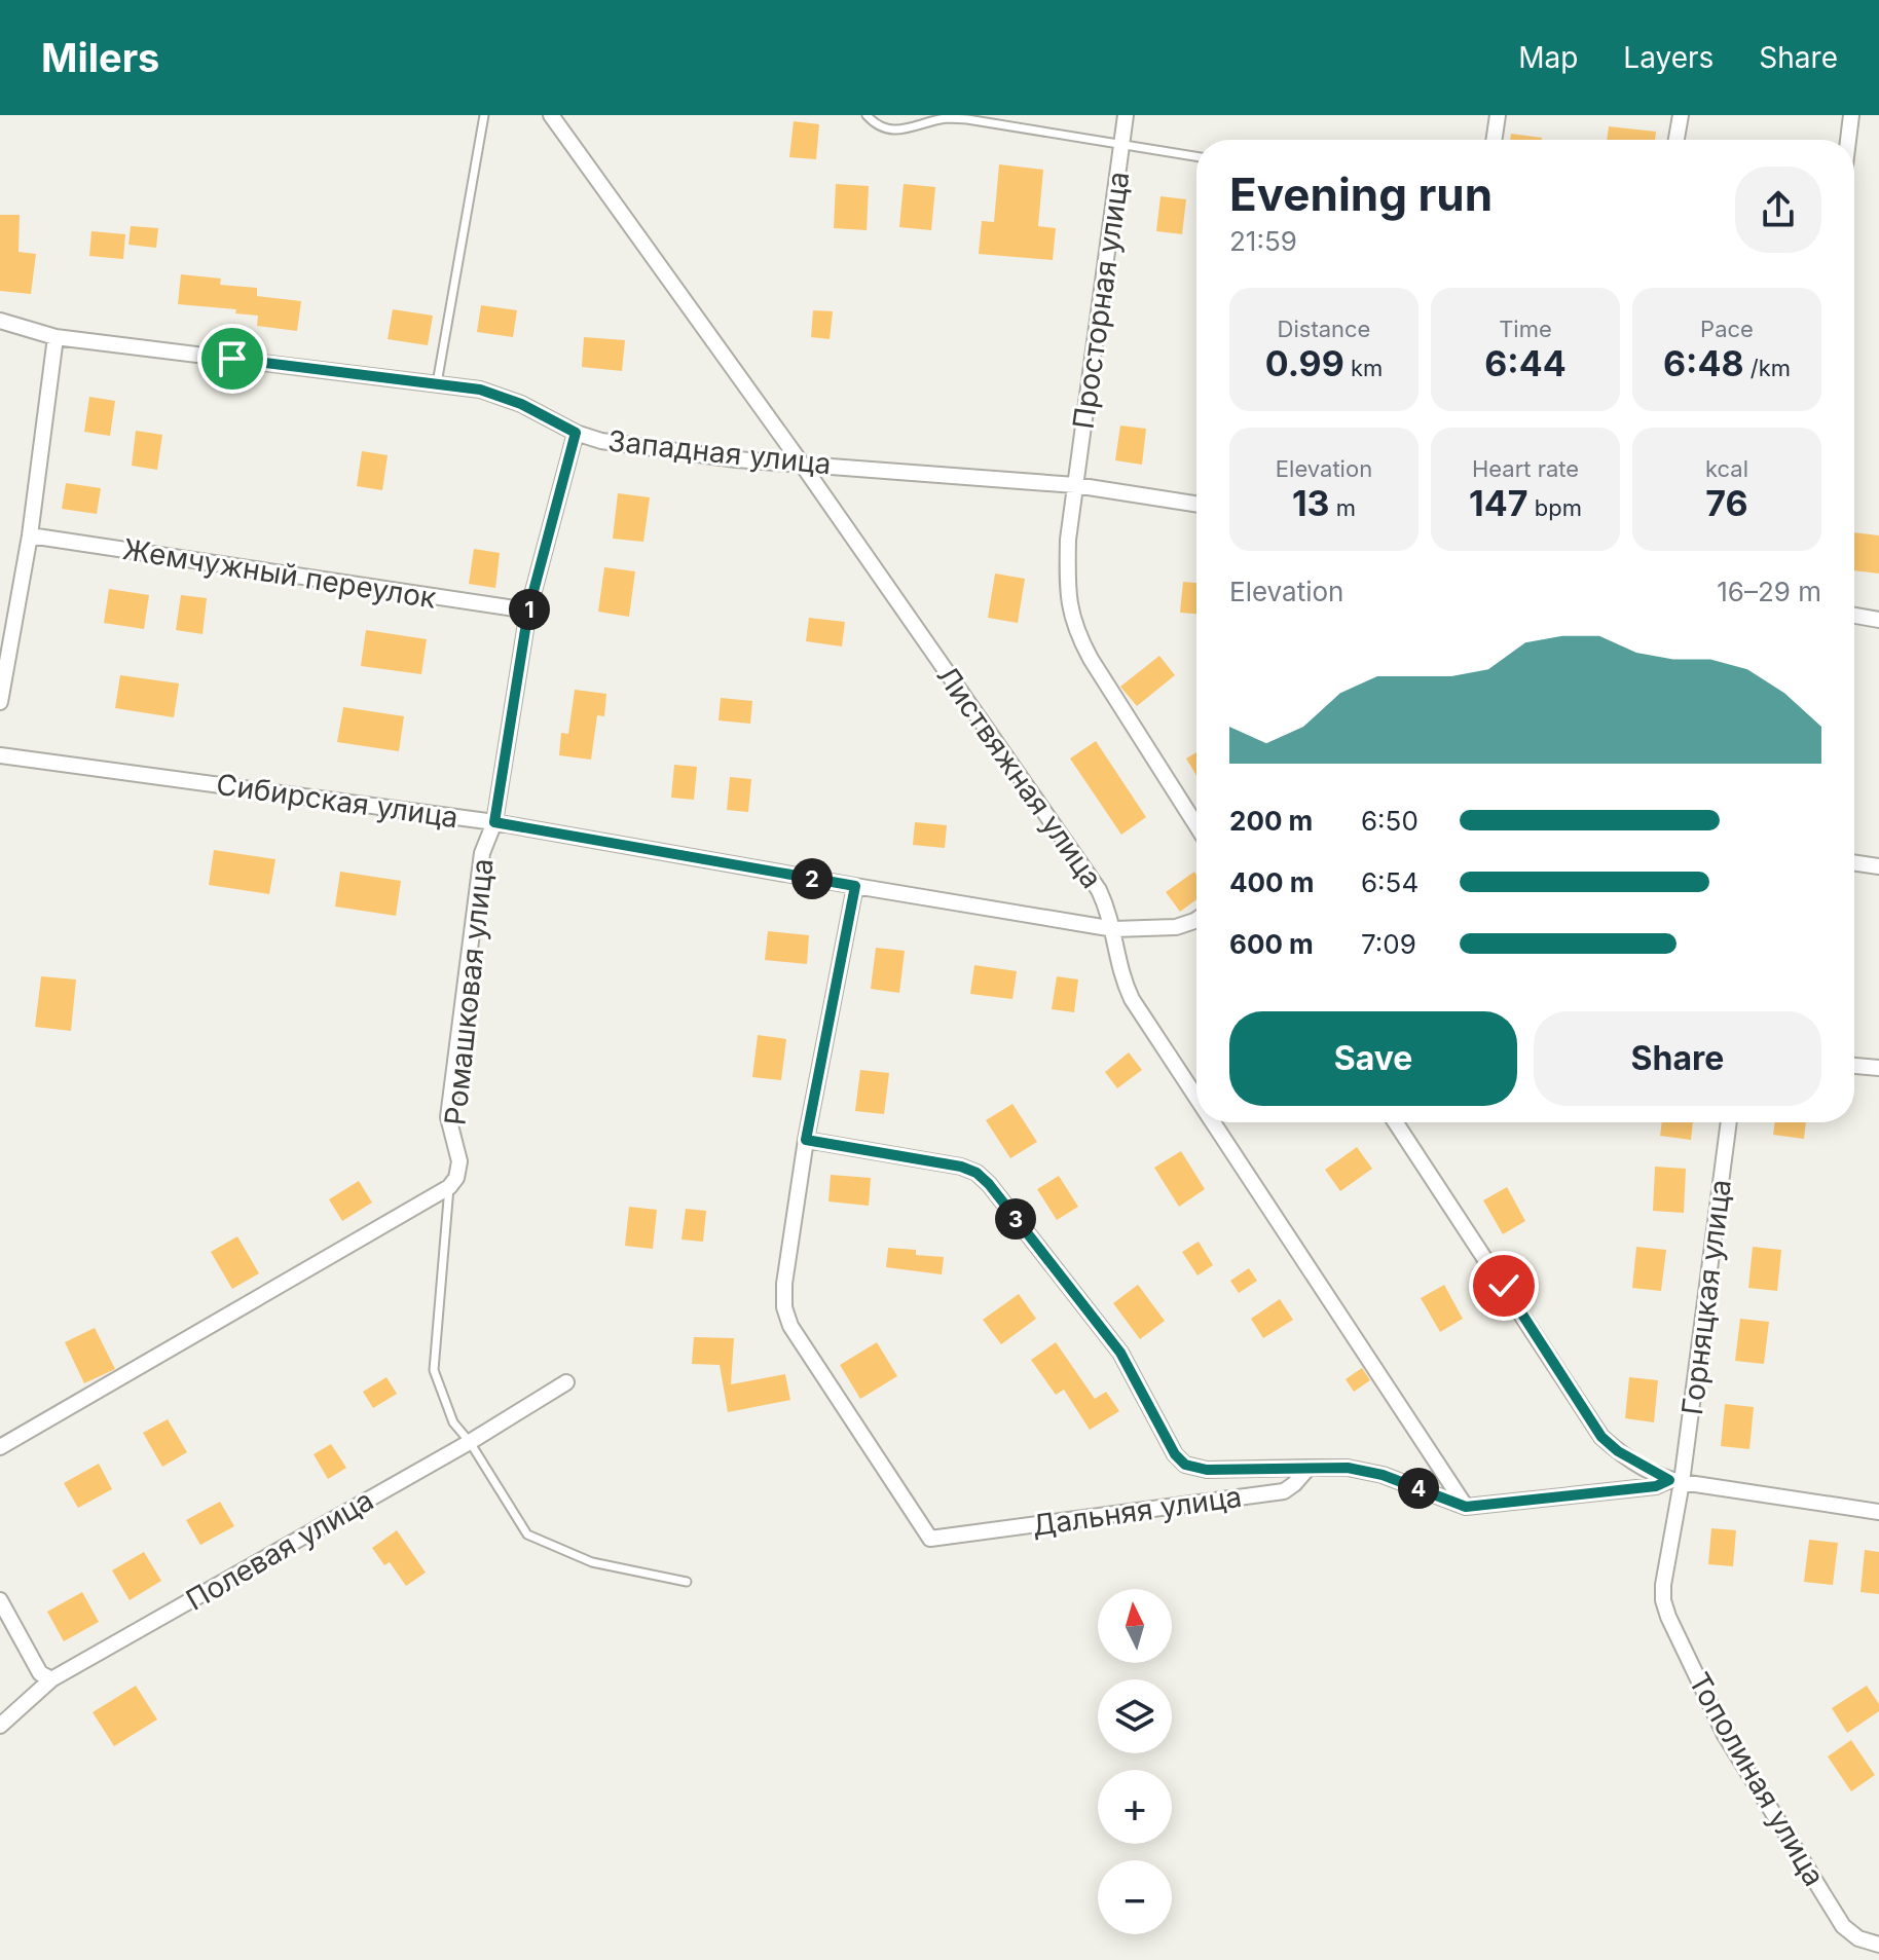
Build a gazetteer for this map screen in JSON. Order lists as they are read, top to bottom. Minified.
{"streets":{"street":["Просторная улица","Западная улица","Жемчужный переулок","Листвяжная улица","Сибирская улица","Ромашковая улица","Горняцкая улица","Дальняя улица","Полевая улица","Тополиная улица"]},"crossings":[["Просторная улица","Западная улица"],["Западная улица","Листвяжная улица"],["Западная улица","Ромашковая улица"],["Жемчужный переулок","Ромашковая улица"],["Листвяжная улица","Сибирская улица"],["Сибирская улица","Ромашковая улица"],["Горняцкая улица","Тополиная улица"]],"north":"top","page":{"header":"Milers","nav":["Map","Layers","Share"],"heading":["Evening run","21:59"],"stats":[["Distance","0.99 km"],["Time","6:44"],["Pace","6:48 /km"],["Elevation","13 m"],["Heart rate","147 bpm"],["kcal","76"]],"chart":["Elevation","16–29 m"],"pins":["1","2","3","4"],"list":[{"name":"200 m","note":"6:50"},{"name":"400 m","note":"6:54"},{"name":"600 m","note":"7:09"}],"buttons":["Save","Share"],"map_buttons":["+","−"]}}
